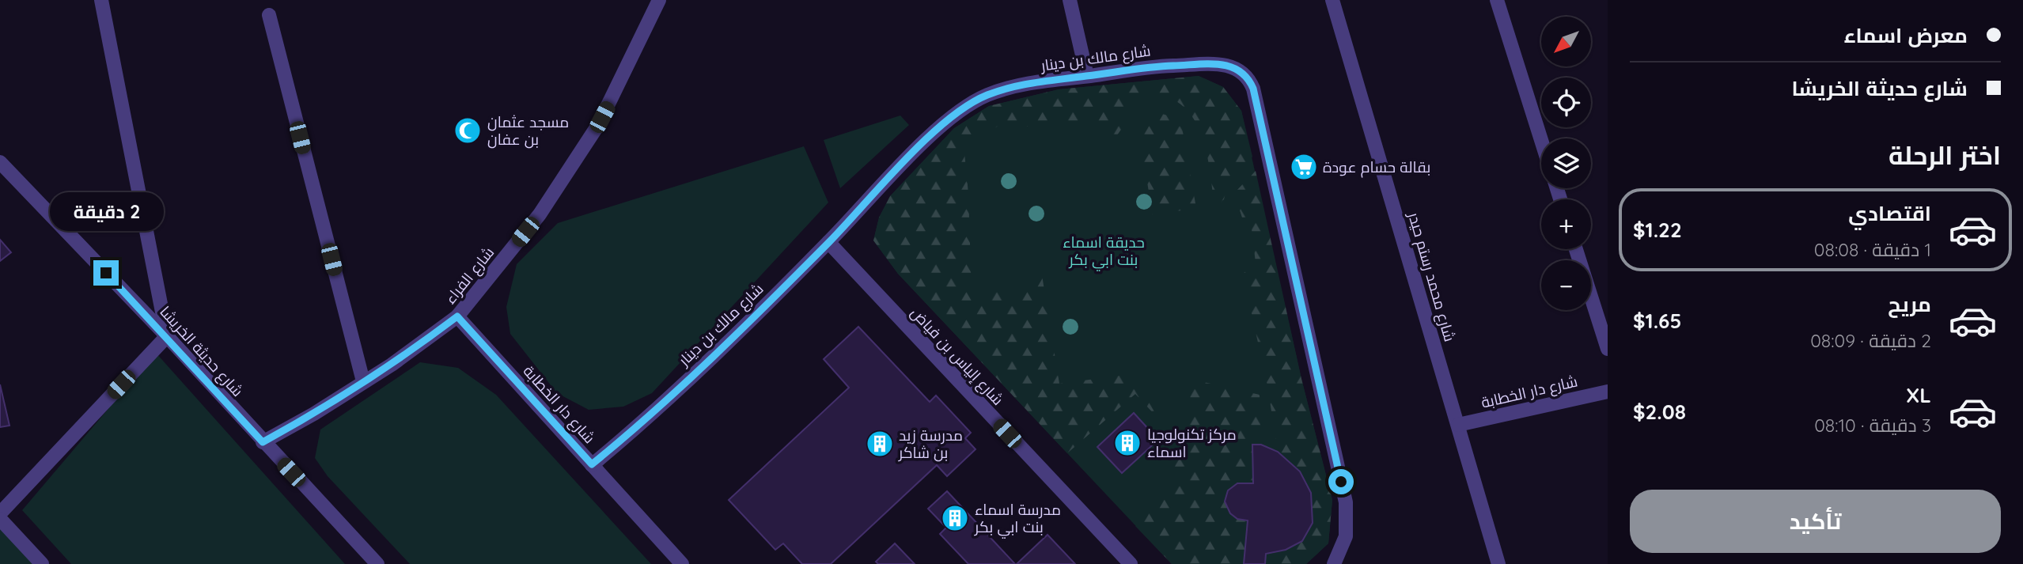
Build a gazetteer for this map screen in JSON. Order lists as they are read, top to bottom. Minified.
{"streets":{"street":["شارع مالك بن دينار","شارع الفراء","شارع محمد رستم حيدر","شارع حديثة الخريشا","شارع إلياس بن فياض","شارع دار الخطابة"]},"crossings":[["شارع مالك بن دينار","شارع إلياس بن فياض"],["شارع مالك بن دينار","شارع دار الخطابة"],["شارع الفراء","شارع حديثة الخريشا"],["شارع الفراء","شارع دار الخطابة"],["شارع محمد رستم حيدر","شارع دار الخطابة"]],"parks":["حديقة اسماء بنت ابي بكر"],"places":{"mosque":["مسجد عثمان بن عفان"],"supermarket":["بقالة حسام عودة"],"building":["مركز تكنولوجيا اسماء","مدرسة زيد بن شاكر","مدرسة اسماء بنت ابي بكر"]},"north":"bottom left","page":{"banner":["معرض اسماء","شارع حديثة الخريشا"],"map_buttons":["+","−"],"heading":"اختر الرحلة","list":[{"name":"اقتصادي","note":"1 دقيقة · 08:08","value":"$1.22"},{"name":"مريح","note":"2 دقيقة · 08:09","value":"$1.65"},{"name":"XL","note":"3 دقيقة · 08:10","value":"$2.08"}],"bubble":"2 دقيقة","buttons":"تأكيد"}}
